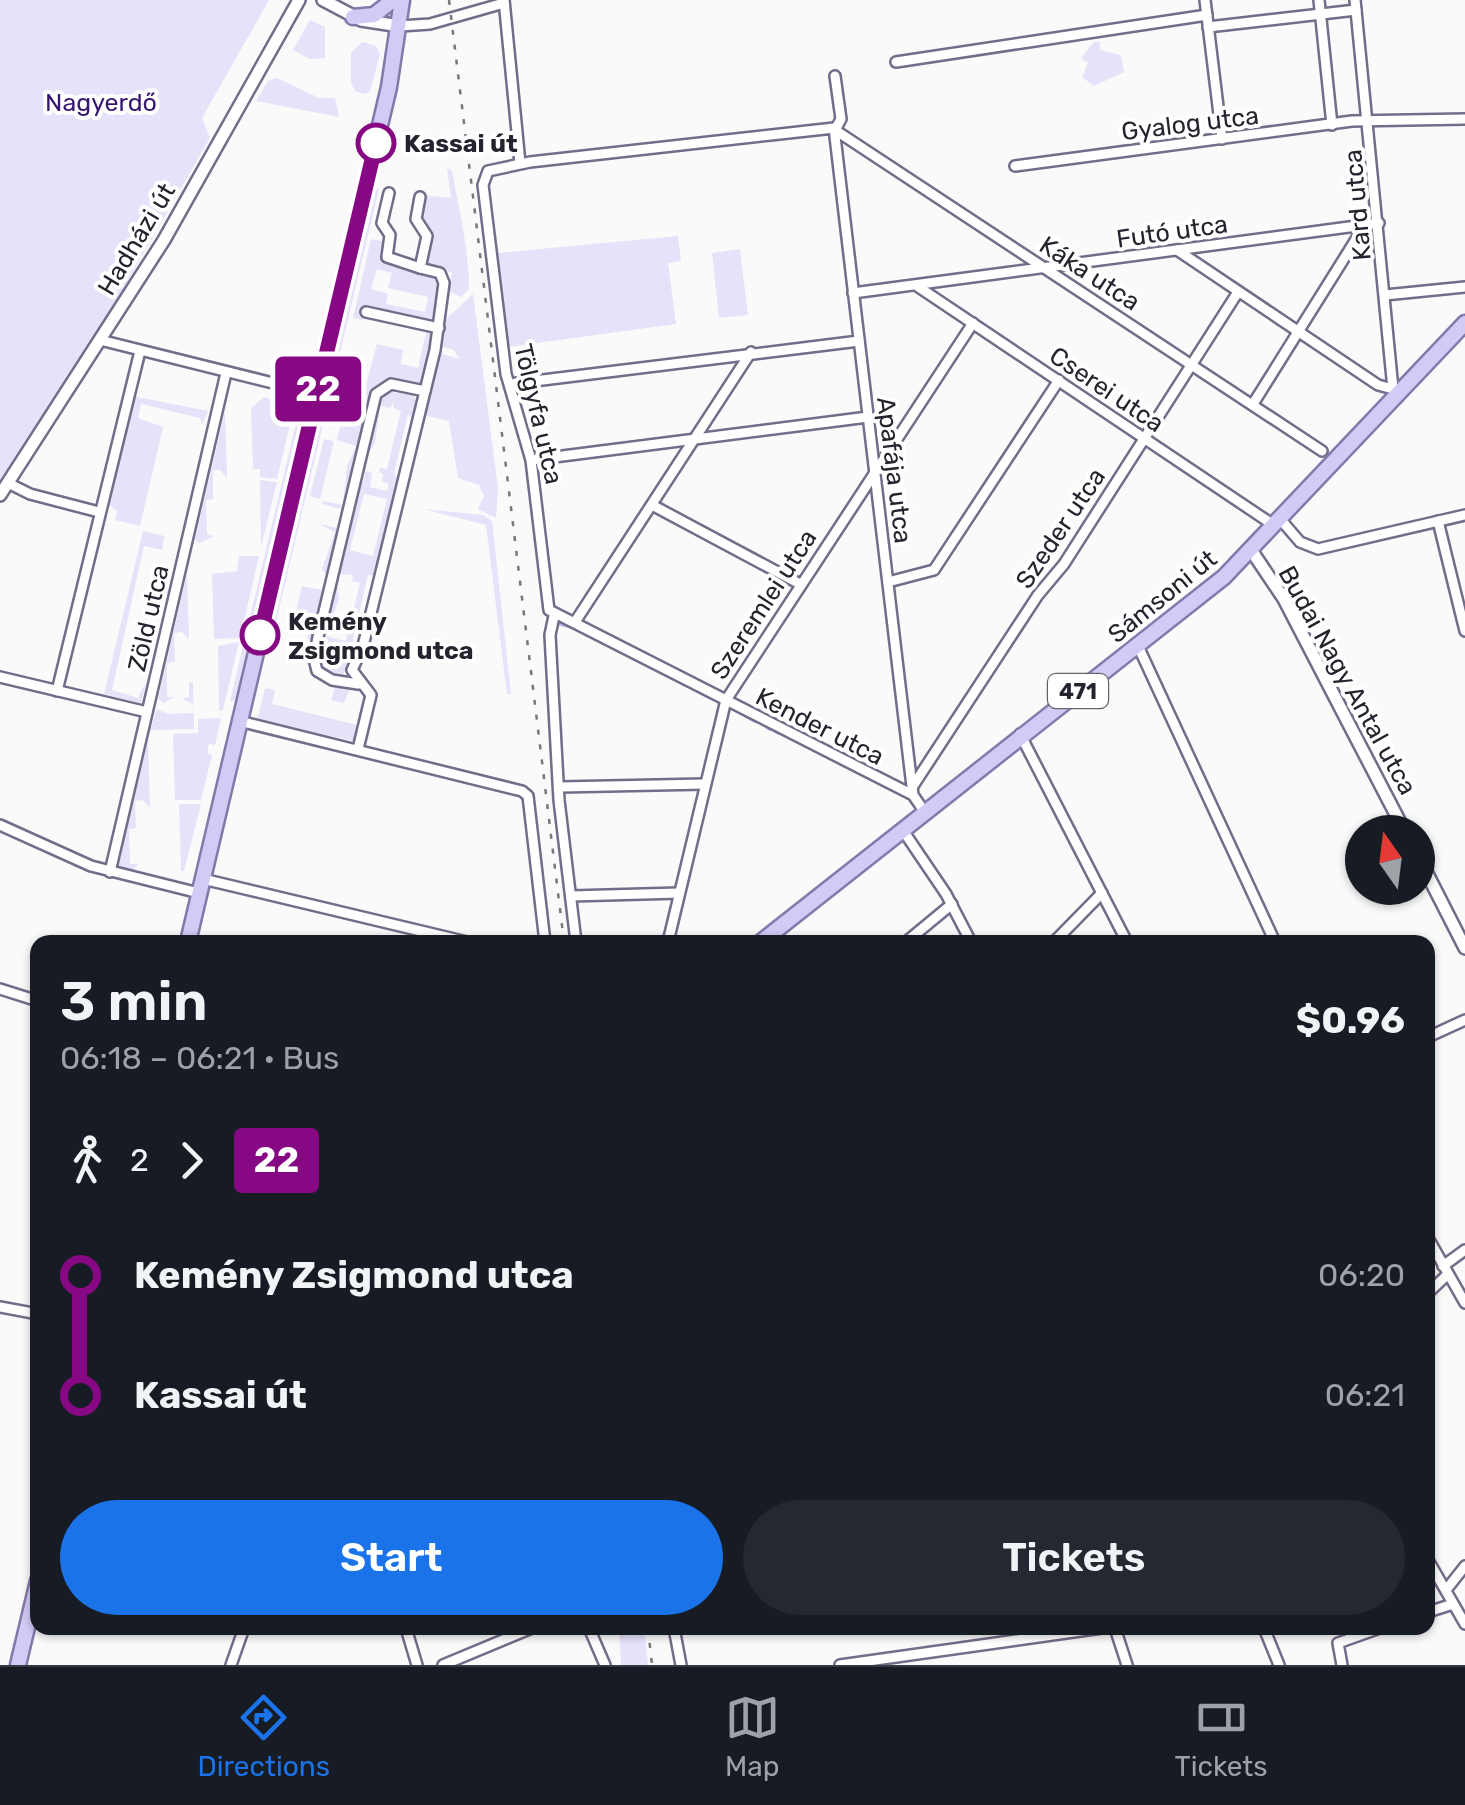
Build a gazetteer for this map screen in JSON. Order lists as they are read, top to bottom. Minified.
{"streets":{"main road":["Sámsoni út","471"],"street":["Gyalog utca","Kard utca","Futó utca","Hadházi út","Káka utca","Cserei utca","Tölgyfa utca","Apafája utca","Szeder utca","Szeremlei utca","Zöld utca","Budai Nagy Antal utca","Kender utca"]},"crossings":[["Gyalog utca","Kard utca"],["Kard utca","Futó utca"],["Kard utca","Sámsoni út"],["Futó utca","Káka utca"],["Futó utca","Cserei utca"],["Futó utca","Apafája utca"],["Káka utca","Apafája utca"],["Káka utca","Szeder utca"],["Cserei utca","Szeder utca"],["Cserei utca","Sámsoni út"],["Cserei utca","Szeremlei utca"],["Tölgyfa utca","Kender utca"],["Apafája utca","Szeder utca"],["Apafája utca","Sámsoni út"],["Apafája utca","Szeremlei utca"],["Apafája utca","Kender utca"],["Szeder utca","Kender utca"],["Sámsoni út","Budai Nagy Antal utca"],["Szeremlei utca","Kender utca"]],"parks":["Nagyerdő"],"places":["Kassai út","Kemény Zsigmond utca"],"lines":["bus line 22"],"north":"top","page":{"on_map":"22","heading":["3 min","06:18 – 06:21 · Bus","$0.96"],"legs":["2","22"],"list":[{"name":"Kemény Zsigmond utca","value":"06:20"},{"name":"Kassai út","value":"06:21"}],"buttons":["Start","Tickets"],"tabs":["Directions","Map","Tickets"]}}
